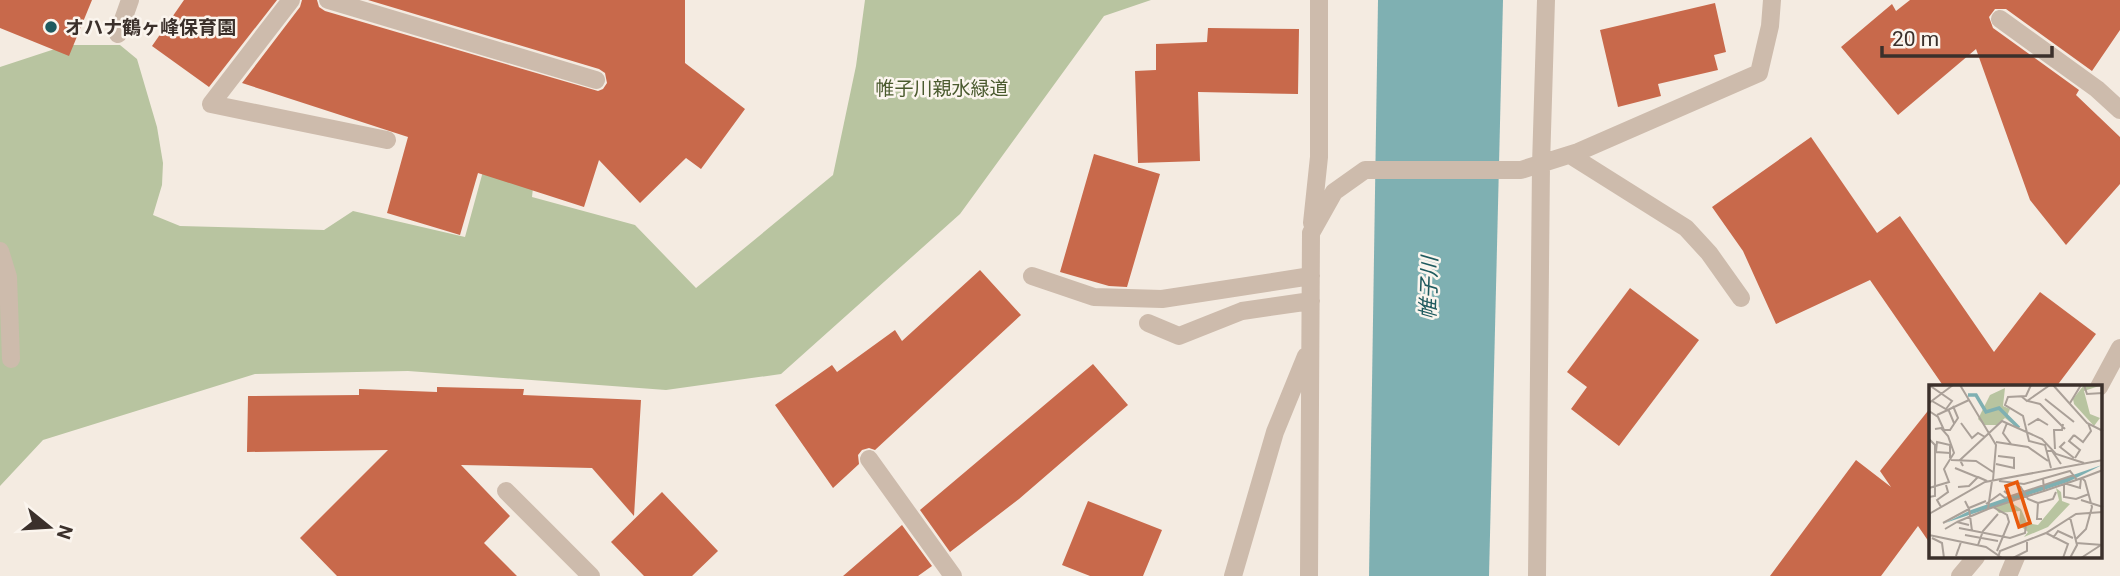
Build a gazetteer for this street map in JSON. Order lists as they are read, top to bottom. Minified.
{"water":["帷子川"],"parks":["帷子川親水緑道"],"places":["オハナ鶴ヶ峰保育園"],"scale_bar":"20 m","north":"right"}
